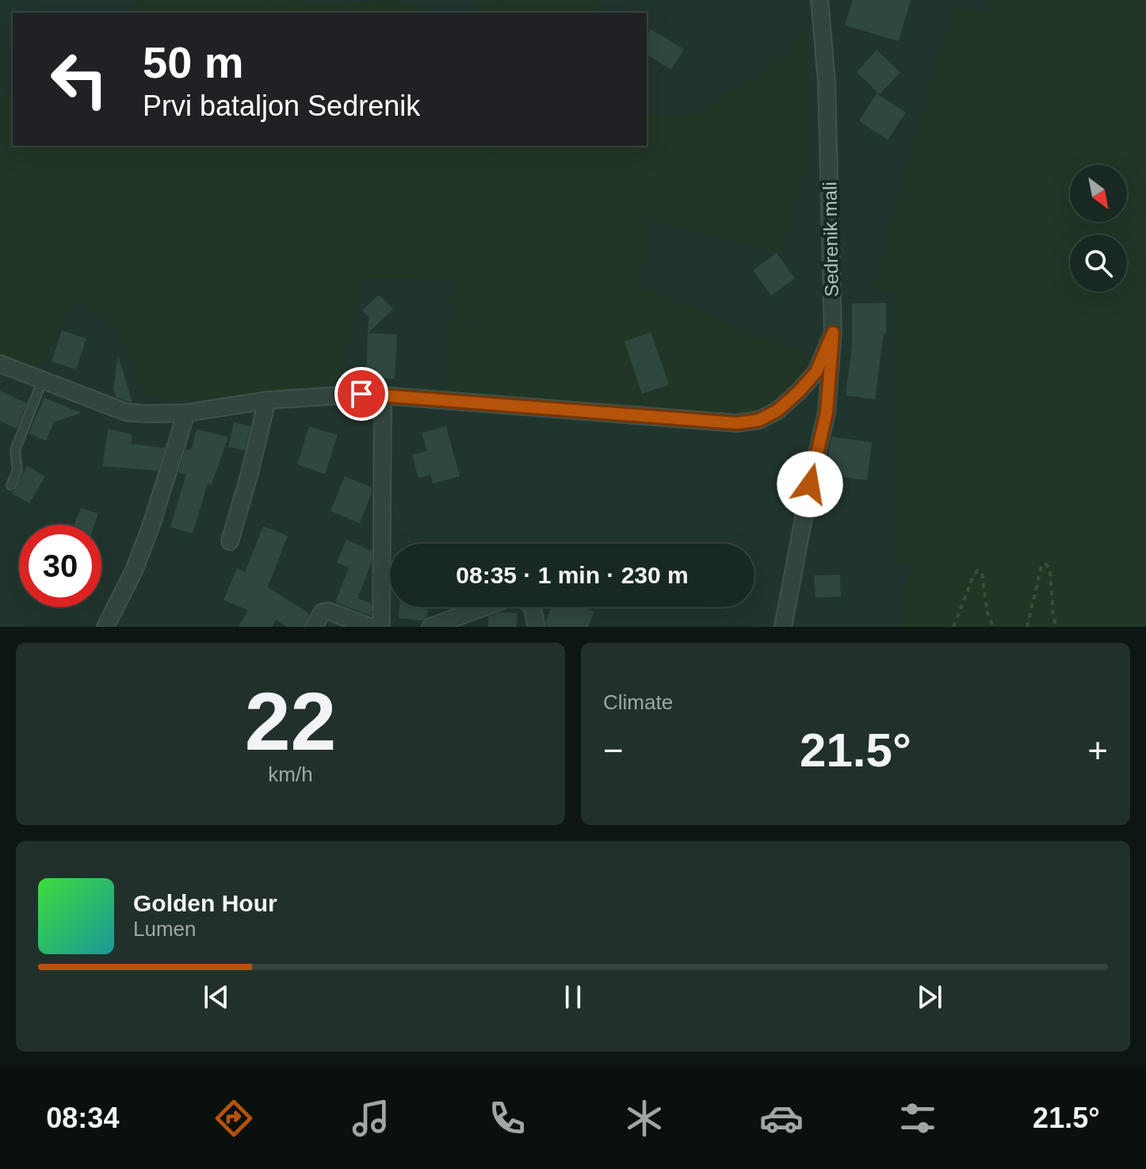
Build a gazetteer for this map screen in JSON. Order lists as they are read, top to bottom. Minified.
{"streets":{"street":["Sedrenik mali"]},"north":"bottom right","page":{"turn":["50 m","Prvi bataljon Sedrenik"],"limit":"30","trip":"08:35 · 1 min · 230 m","tile":[["22","km/h"],"Climate"],"heat":["−","21.5°","+"],"song":["Golden Hour","Lumen"],"tabs":["08:34","21.5°"]}}
